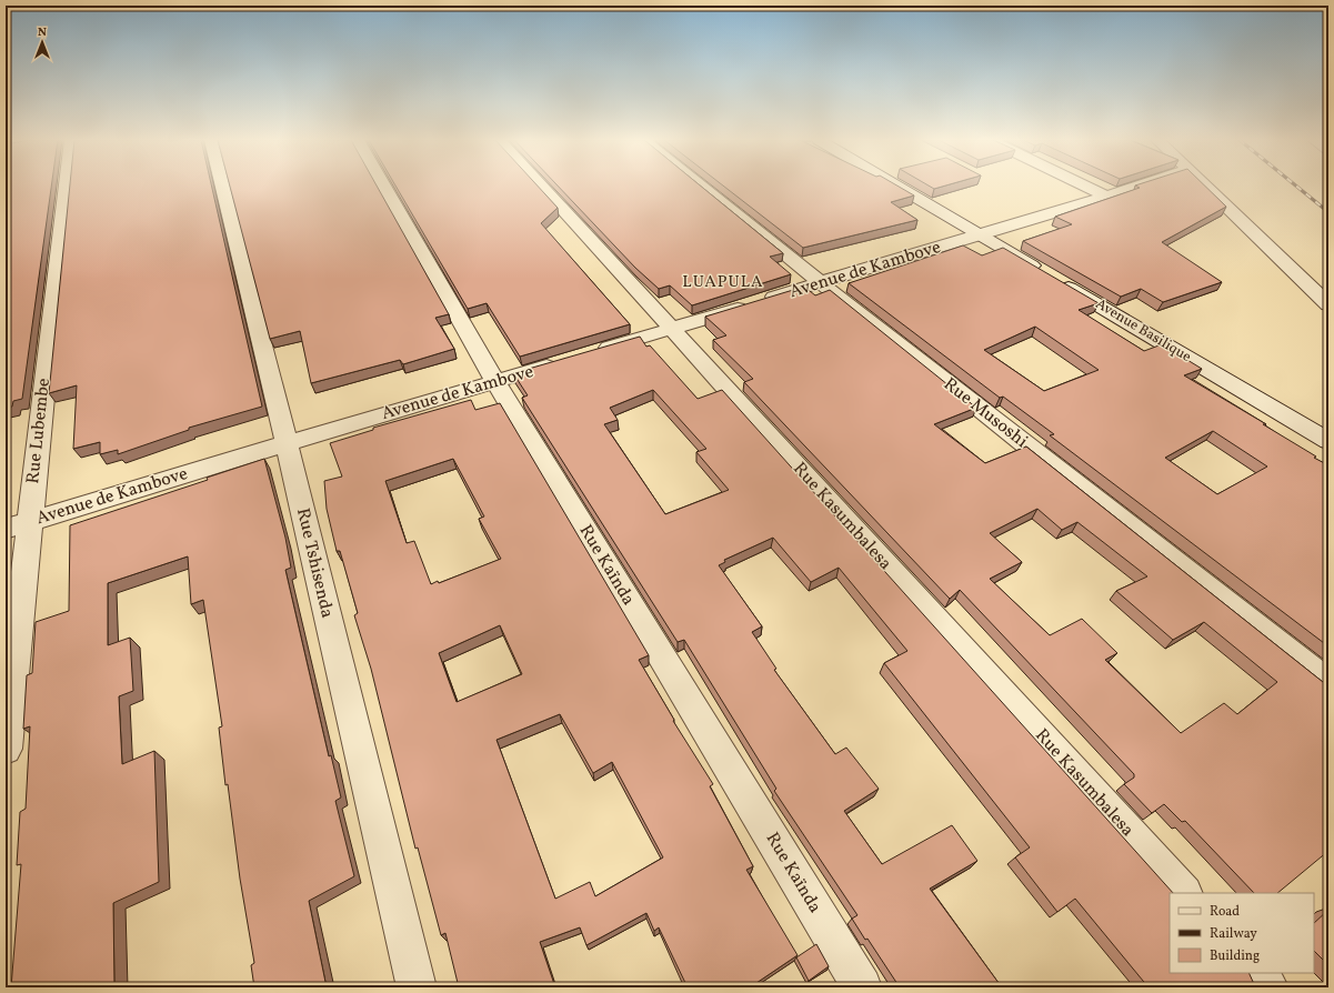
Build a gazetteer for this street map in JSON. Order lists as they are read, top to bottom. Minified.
{"streets":{"street":["Avenue de Kambove","Avenue Basilique","Rue Musoshi","Rue Lubembe","Rue Kasumbalesa","Rue Tshisenda","Rue Kaïnda"]},"crossings":[["Avenue de Kambove","Avenue Basilique"],["Avenue de Kambove","Rue Musoshi"],["Avenue de Kambove","Rue Lubembe"],["Avenue de Kambove","Rue Kasumbalesa"],["Avenue de Kambove","Rue Tshisenda"],["Avenue de Kambove","Rue Kaïnda"]],"districts":["LUAPULA"],"legend":["Road","Railway","Building"],"north":"top"}
